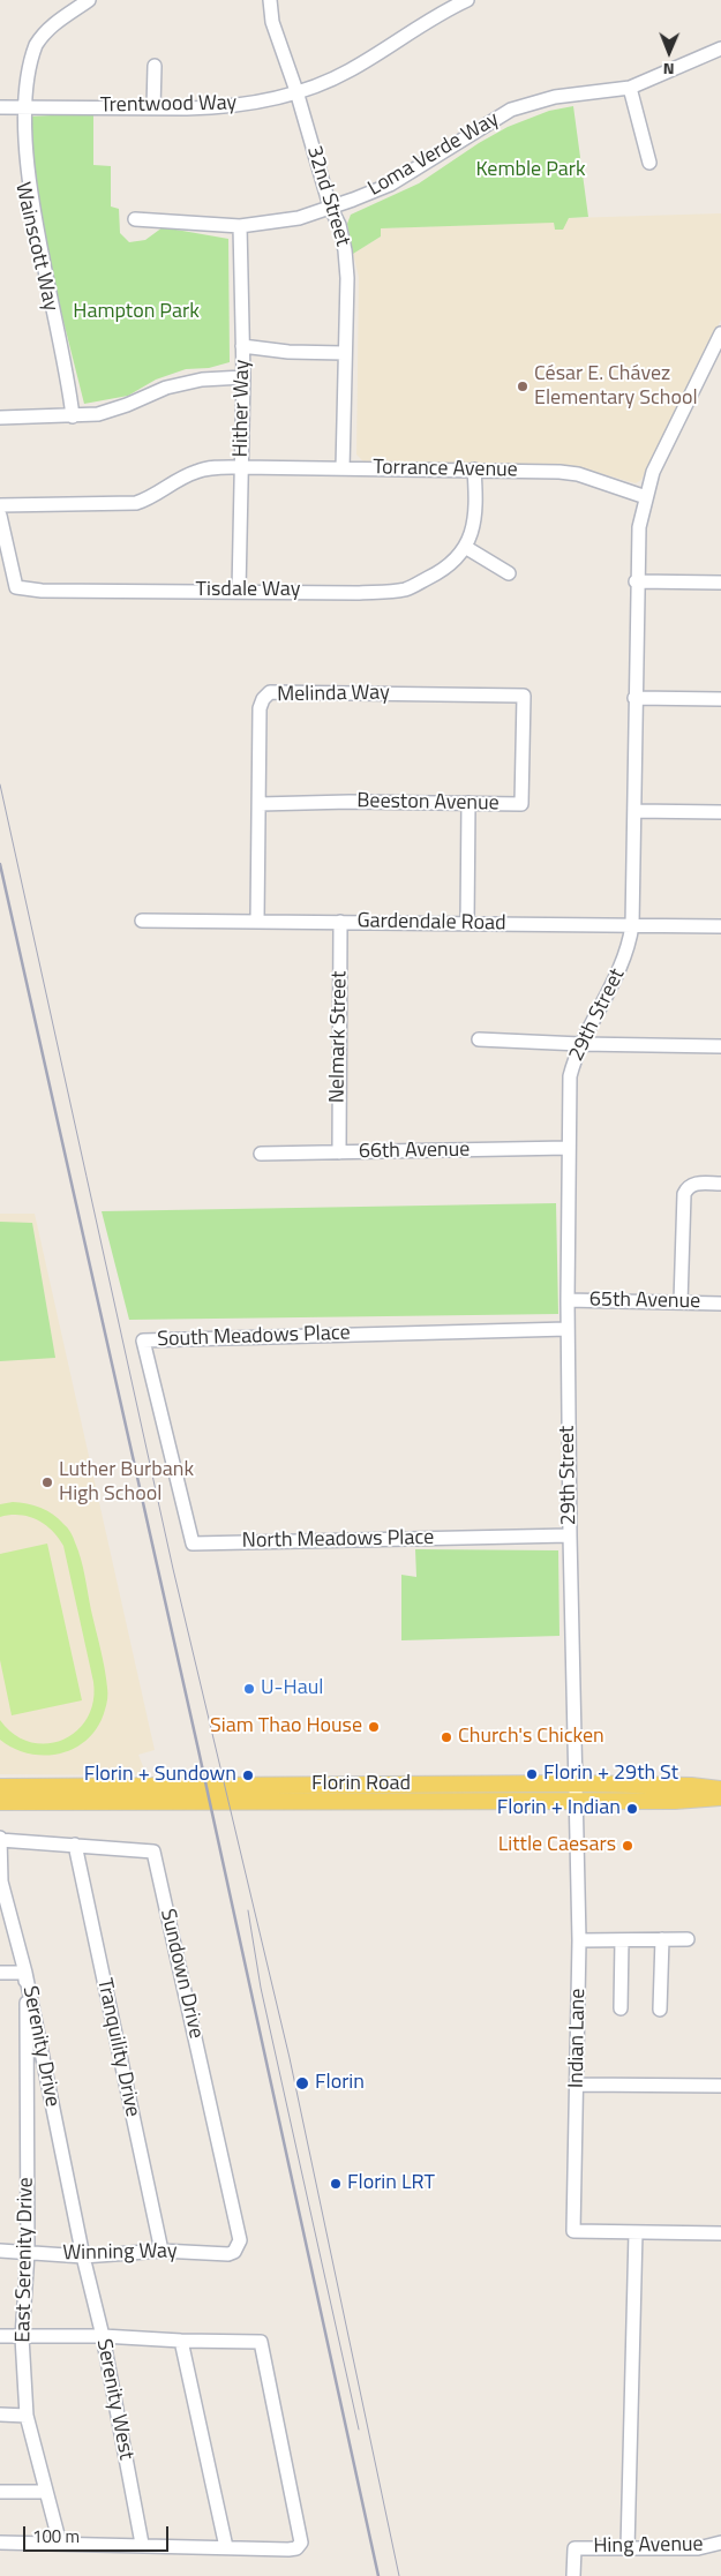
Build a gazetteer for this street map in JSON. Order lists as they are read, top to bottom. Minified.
{"streets":{"main road":["Florin Road"],"street":["Trentwood Way","Loma Verde Way","32nd Street","Wainscott Way","Hither Way","Torrance Avenue","Tisdale Way","Melinda Way","Beeston Avenue","Gardendale Road","29th Street","Nelmark Street","66th Avenue","65th Avenue","South Meadows Place","North Meadows Place","Sundown Drive","Indian Lane","Serenity Drive","Tranquility Drive","Winning Way","East Serenity Drive","Serenity West","Hing Avenue"]},"crossings":[["Trentwood Way","32nd Street"],["Trentwood Way","Wainscott Way"],["Loma Verde Way","32nd Street"],["Loma Verde Way","Hither Way"],["32nd Street","Torrance Avenue"],["Hither Way","Torrance Avenue"],["Hither Way","Tisdale Way"],["Torrance Avenue","Tisdale Way"],["Torrance Avenue","29th Street"],["Melinda Way","Beeston Avenue"],["Melinda Way","Gardendale Road"],["Gardendale Road","29th Street"],["Gardendale Road","Nelmark Street"],["29th Street","66th Avenue"],["29th Street","65th Avenue"],["29th Street","South Meadows Place"],["29th Street","North Meadows Place"],["29th Street","Florin Road"],["29th Street","Indian Lane"],["Nelmark Street","66th Avenue"],["South Meadows Place","North Meadows Place"],["Florin Road","Indian Lane"],["Sundown Drive","Serenity Drive"],["Sundown Drive","Tranquility Drive"],["Sundown Drive","Winning Way"],["Serenity Drive","Winning Way"],["Serenity Drive","East Serenity Drive"],["Serenity Drive","Serenity West"],["Tranquility Drive","Winning Way"],["Winning Way","East Serenity Drive"],["Winning Way","Serenity West"]],"parks":["Kemble Park","Hampton Park"],"places":["César E. Chávez Elementary School","Luther Burbank High School","U-Haul","Siam Thao House","Church's Chicken","Florin + 29th St","Florin + Sundown","Florin + Indian","Little Caesars","Florin","Florin LRT"],"scale_bar":"100 m","north":"bottom"}
